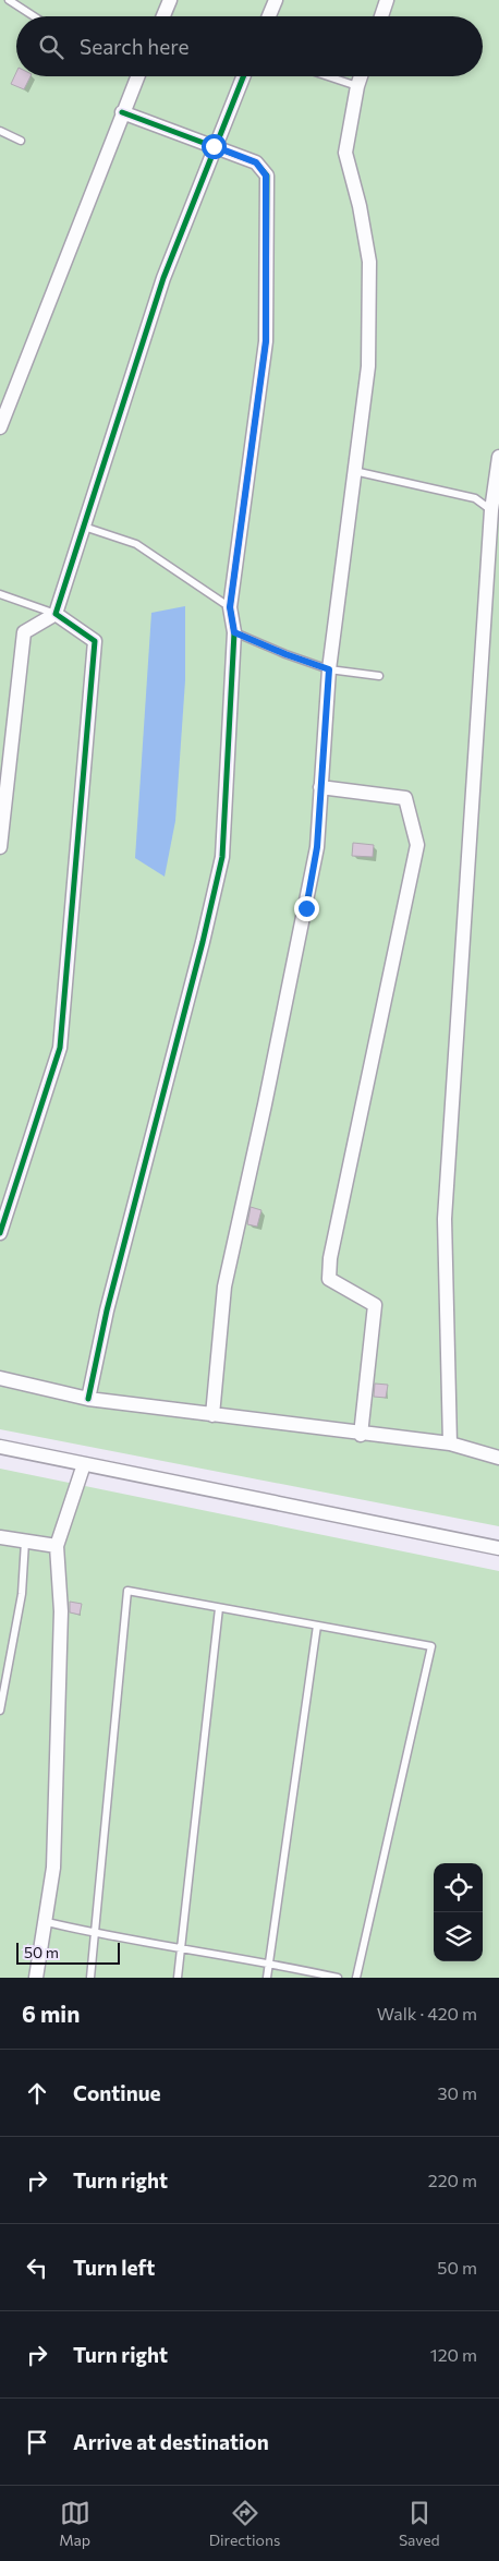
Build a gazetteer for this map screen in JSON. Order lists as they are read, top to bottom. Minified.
{"scale_bar":"50 m","page":{"search":"Search here","scale":"50 m","heading":["6 min","Walk · 420 m"],"list":[["Continue","30 m"],["Turn right","220 m"],["Turn left","50 m"],["Turn right","120 m"],"Arrive at destination"],"nav":["Map","Directions","Saved"]}}
